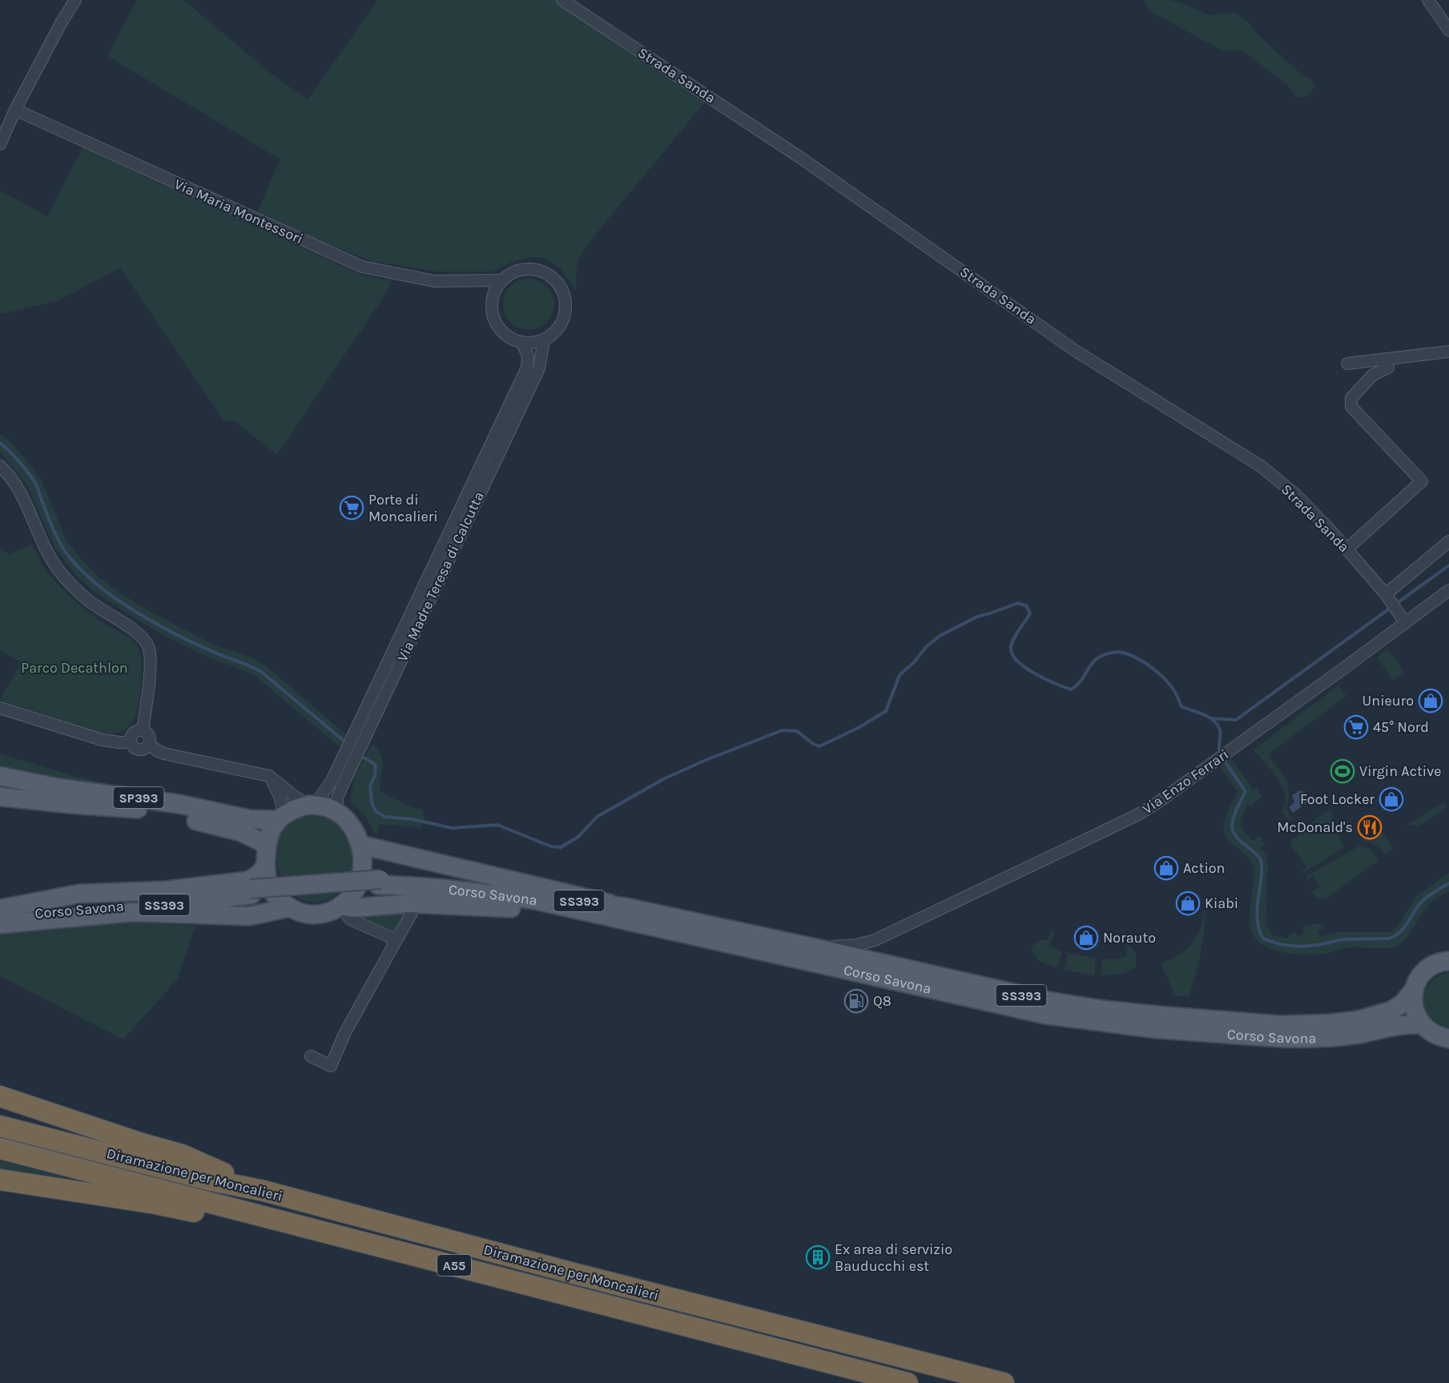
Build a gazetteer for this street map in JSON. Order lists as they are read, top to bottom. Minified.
{"streets":{"highway":["Diramazione per Moncalieri","A55"],"main road":["SP393","Corso Savona","SS393"],"street":["Strada Sanda","Via Maria Montessori","Via Madre Teresa di Calcutta","Via Enzo Ferrari"]},"crossings":[["Strada Sanda","Via Enzo Ferrari"],["Via Maria Montessori","Via Madre Teresa di Calcutta"],["Via Madre Teresa di Calcutta","SP393"],["Via Enzo Ferrari","Corso Savona"]],"parks":["Parco Decathlon"],"places":{"supermarket":["Porte di Moncalieri","45° Nord"],"shop":["Unieuro","Foot Locker","Action","Kiabi","Norauto"],"sports":["Virgin Active"],"restaurant":["McDonald's"],"fuel station":["Q8"],"building":["Ex area di servizio Bauducchi est"]}}
